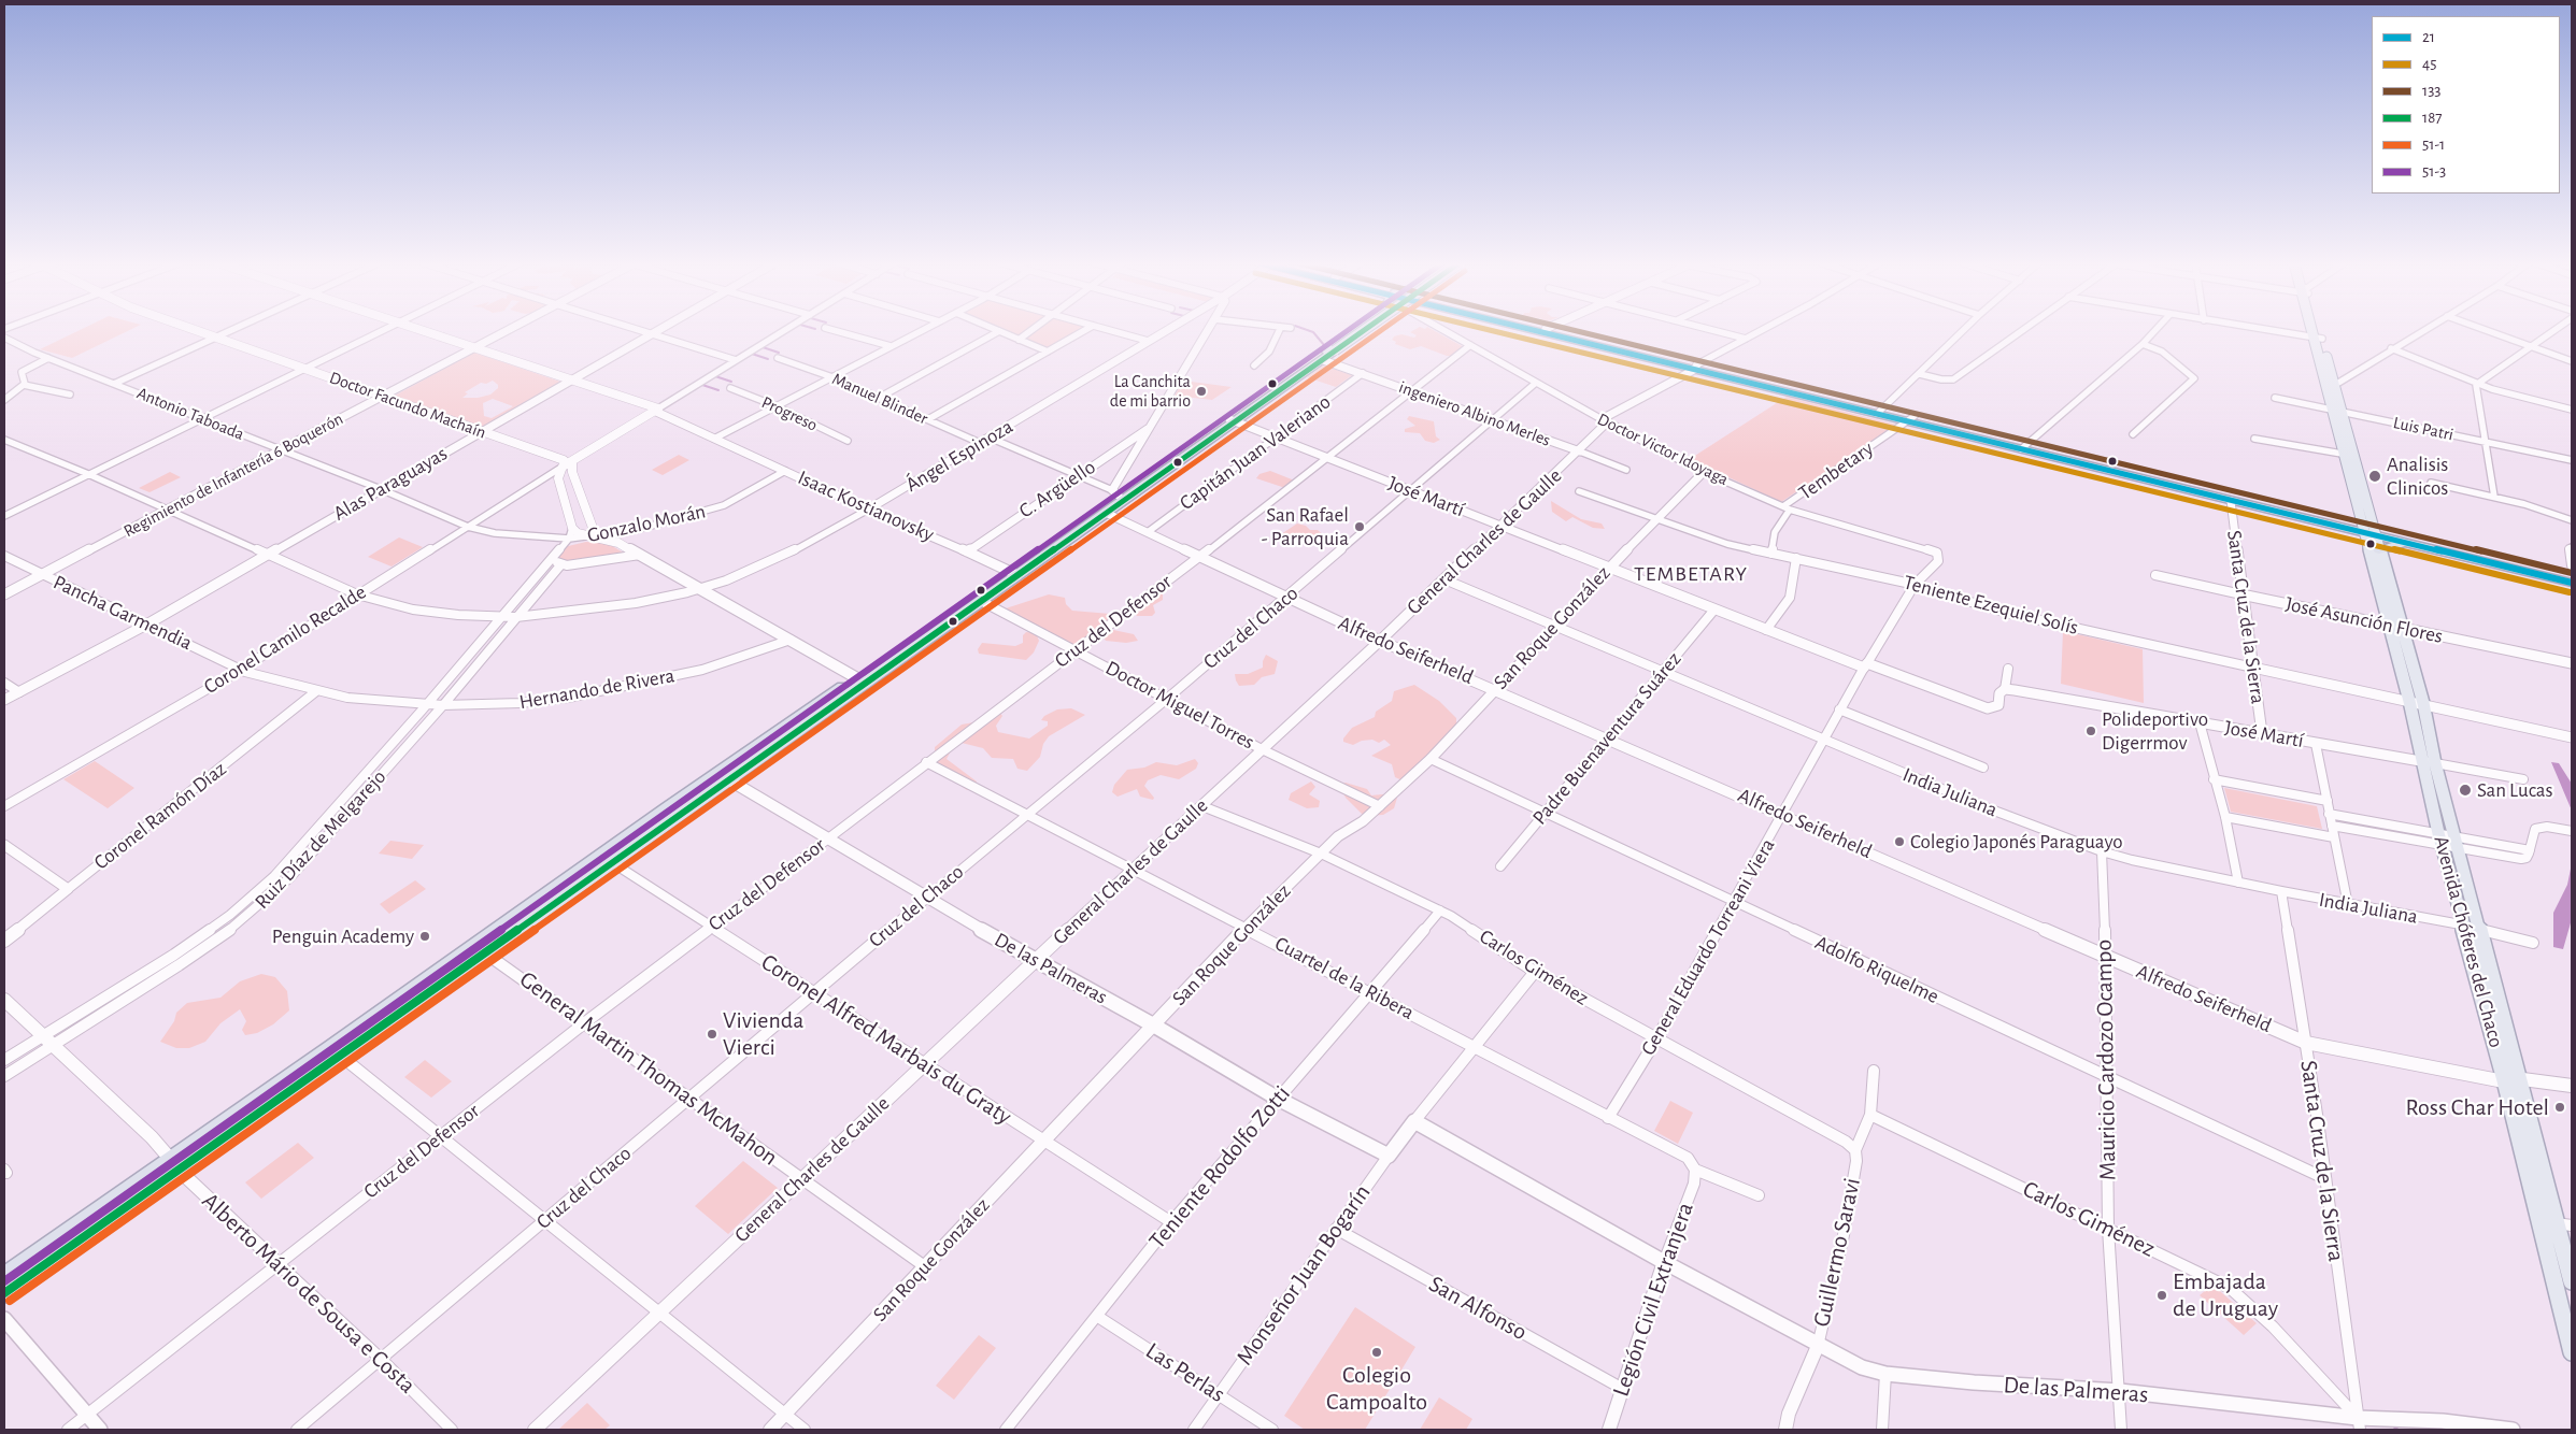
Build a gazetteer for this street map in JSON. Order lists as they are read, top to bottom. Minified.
{"streets":{"main road":["Doctor Facundo Machaín","Coronel Camilo Recalde","Avenida Chóferes del Chaco","De las Palmeras","Monseñor Juan Bogarín"],"street":["Manuel Blinder","Antonio Taboada","Progreso","ingeniero Albino Merles","Luis Patri","Doctor Victor Idoyaga","Capitán Juan Valeriano","Ángel Espinoza","Tembetary","Regimiento de Infantería 6 Boquerón","Alas Paraguayas","C. Argüello","José Martí","Isaac Kostianovsky","Gonzalo Morán","General Charles de Gaulle","Teniente Ezequiel Solís","Pancha Garmendia","Santa Cruz de la Sierra","José Asunción Flores","Cruz del Defensor","Cruz del Chaco","San Roque González","Alfredo Seiferheld","Hernando de Rivera","Doctor Miguel Torres","Padre Buenaventura Suárez","India Juliana","Coronel Ramón Díaz","Ruiz Díaz de Melgarejo","General Eduardo Torreani Viera","Carlos Giménez","Adolfo Riquelme","Cuartel de la Ribera","Coronel Alfred Marbais du Graty","Mauricio Cardozo Ocampo","General Martin Thomas McMahon","Teniente Rodolfo Zotti","Guillermo Saravi","Alberto Mário de Sousa e Costa","Legión Civil Extranjera","San Alfonso","Las Perlas"]},"crossings":[["Manuel Blinder","Ángel Espinoza"],["Doctor Facundo Machaín","Regimiento de Infantería 6 Boquerón"],["Doctor Facundo Machaín","Alas Paraguayas"],["Doctor Facundo Machaín","Coronel Camilo Recalde"],["Antonio Taboada","Regimiento de Infantería 6 Boquerón"],["Antonio Taboada","Alas Paraguayas"],["Antonio Taboada","Gonzalo Morán"],["Antonio Taboada","Coronel Camilo Recalde"],["ingeniero Albino Merles","Capitán Juan Valeriano"],["ingeniero Albino Merles","General Charles de Gaulle"],["ingeniero Albino Merles","Cruz del Defensor"],["ingeniero Albino Merles","Cruz del Chaco"],["Doctor Victor Idoyaga","Tembetary"],["Doctor Victor Idoyaga","General Charles de Gaulle"],["Doctor Victor Idoyaga","Cruz del Defensor"],["Doctor Victor Idoyaga","Cruz del Chaco"],["Doctor Victor Idoyaga","San Roque González"],["Doctor Victor Idoyaga","General Eduardo Torreani Viera"],["Capitán Juan Valeriano","José Martí"],["Capitán Juan Valeriano","Alfredo Seiferheld"],["Ángel Espinoza","Regimiento de Infantería 6 Boquerón"],["Ángel Espinoza","Alas Paraguayas"],["Ángel Espinoza","Isaac Kostianovsky"],["Ángel Espinoza","Coronel Camilo Recalde"],["Ángel Espinoza","Ruiz Díaz de Melgarejo"],["Tembetary","Teniente Ezequiel Solís"],["Regimiento de Infantería 6 Boquerón","Pancha Garmendia"],["Alas Paraguayas","Pancha Garmendia"],["C. Argüello","Isaac Kostianovsky"],["José Martí","General Charles de Gaulle"],["José Martí","Santa Cruz de la Sierra"],["José Martí","Cruz del Defensor"],["José Martí","Cruz del Chaco"],["José Martí","San Roque González"],["José Martí","Padre Buenaventura Suárez"],["José Martí","Avenida Chóferes del Chaco"],["José Martí","General Eduardo Torreani Viera"],["Isaac Kostianovsky","Gonzalo Morán"],["Isaac Kostianovsky","Coronel Camilo Recalde"],["Gonzalo Morán","Coronel Camilo Recalde"],["Gonzalo Morán","Ruiz Díaz de Melgarejo"],["General Charles de Gaulle","Alfredo Seiferheld"],["General Charles de Gaulle","Doctor Miguel Torres"],["General Charles de Gaulle","India Juliana"],["General Charles de Gaulle","Carlos Giménez"],["General Charles de Gaulle","De las Palmeras"],["General Charles de Gaulle","Cuartel de la Ribera"],["General Charles de Gaulle","Coronel Alfred Marbais du Graty"],["General Charles de Gaulle","General Martin Thomas McMahon"],["Teniente Ezequiel Solís","Santa Cruz de la Sierra"],["Teniente Ezequiel Solís","San Roque González"],["Teniente Ezequiel Solís","Avenida Chóferes del Chaco"],["Teniente Ezequiel Solís","General Eduardo Torreani Viera"],["Pancha Garmendia","Coronel Camilo Recalde"],["Pancha Garmendia","Hernando de Rivera"],["Santa Cruz de la Sierra","José Asunción Flores"],["Santa Cruz de la Sierra","Alfredo Seiferheld"],["Santa Cruz de la Sierra","India Juliana"],["Santa Cruz de la Sierra","Carlos Giménez"],["Santa Cruz de la Sierra","De las Palmeras"],["Santa Cruz de la Sierra","Adolfo Riquelme"],["José Asunción Flores","Avenida Chóferes del Chaco"],["Cruz del Defensor","Alfredo Seiferheld"],["Cruz del Defensor","Doctor Miguel Torres"],["Cruz del Defensor","De las Palmeras"],["Cruz del Defensor","Cuartel de la Ribera"],["Cruz del Defensor","Coronel Alfred Marbais du Graty"],["Cruz del Defensor","General Martin Thomas McMahon"],["Cruz del Defensor","Alberto Mário de Sousa e Costa"],["Cruz del Chaco","Alfredo Seiferheld"],["Cruz del Chaco","Doctor Miguel Torres"],["Cruz del Chaco","De las Palmeras"],["Cruz del Chaco","Cuartel de la Ribera"],["Cruz del Chaco","Coronel Alfred Marbais du Graty"],["Cruz del Chaco","General Martin Thomas McMahon"],["Cruz del Chaco","Alberto Mário de Sousa e Costa"],["San Roque González","Alfredo Seiferheld"],["San Roque González","Doctor Miguel Torres"],["San Roque González","India Juliana"],["San Roque González","Carlos Giménez"],["San Roque González","De las Palmeras"],["San Roque González","Adolfo Riquelme"],["San Roque González","Cuartel de la Ribera"],["San Roque González","Coronel Alfred Marbais du Graty"],["San Roque González","General Martin Thomas McMahon"],["Coronel Camilo Recalde","Hernando de Rivera"],["Alfredo Seiferheld","Padre Buenaventura Suárez"],["Alfredo Seiferheld","Avenida Chóferes del Chaco"],["Alfredo Seiferheld","General Eduardo Torreani Viera"],["Alfredo Seiferheld","Mauricio Cardozo Ocampo"],["Hernando de Rivera","Coronel Ramón Díaz"],["Hernando de Rivera","Ruiz Díaz de Melgarejo"],["Padre Buenaventura Suárez","India Juliana"],["Padre Buenaventura Suárez","Adolfo Riquelme"],["India Juliana","Avenida Chóferes del Chaco"],["India Juliana","General Eduardo Torreani Viera"],["India Juliana","Mauricio Cardozo Ocampo"],["Ruiz Díaz de Melgarejo","Alberto Mário de Sousa e Costa"],["General Eduardo Torreani Viera","Carlos Giménez"],["General Eduardo Torreani Viera","Adolfo Riquelme"],["General Eduardo Torreani Viera","Cuartel de la Ribera"],["Carlos Giménez","De las Palmeras"],["Carlos Giménez","Mauricio Cardozo Ocampo"],["Carlos Giménez","Teniente Rodolfo Zotti"],["Carlos Giménez","Guillermo Saravi"],["Carlos Giménez","Monseñor Juan Bogarín"],["De las Palmeras","Mauricio Cardozo Ocampo"],["De las Palmeras","Teniente Rodolfo Zotti"],["De las Palmeras","Guillermo Saravi"],["De las Palmeras","Monseñor Juan Bogarín"],["De las Palmeras","Legión Civil Extranjera"],["Adolfo Riquelme","Mauricio Cardozo Ocampo"],["Cuartel de la Ribera","Teniente Rodolfo Zotti"],["Cuartel de la Ribera","Monseñor Juan Bogarín"],["Cuartel de la Ribera","Legión Civil Extranjera"],["Coronel Alfred Marbais du Graty","Teniente Rodolfo Zotti"],["Teniente Rodolfo Zotti","Las Perlas"],["Monseñor Juan Bogarín","San Alfonso"],["Monseñor Juan Bogarín","Las Perlas"],["Legión Civil Extranjera","San Alfonso"]],"districts":["TEMBETARY"],"places":["La Canchita de mi barrio","Analisis Clinicos","San Rafael - Parroquia","Polideportivo Digerrmov","San Lucas","Colegio Japonés Paraguayo","Penguin Academy","Vivienda Vierci","Ross Char Hotel","Embajada de Uruguay","Colegio Campoalto"],"lines":["transit line 21","transit line 45","transit line 133","transit line 187","transit line 51-1","transit line 51-3"],"legend":["21","45","133","187","51-1","51-3"]}
